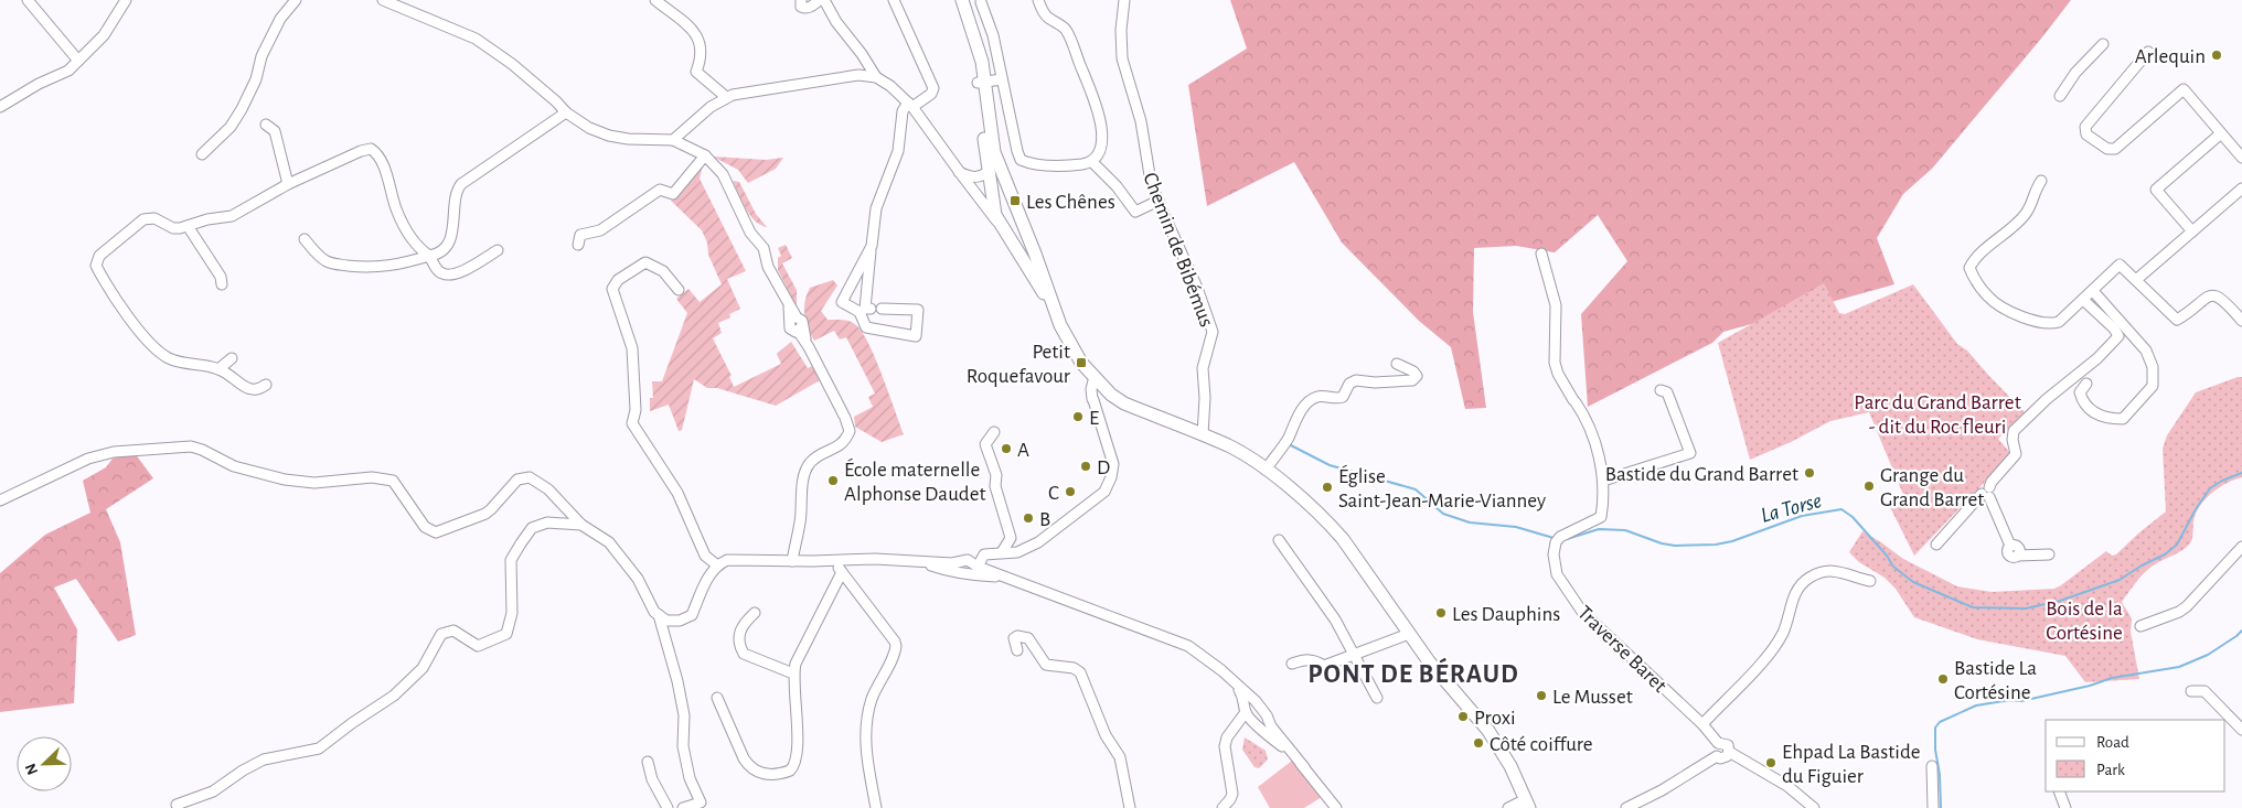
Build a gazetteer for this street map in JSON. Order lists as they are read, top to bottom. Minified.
{"streets":{"street":["Chemin de Bibémus","Traverse Baret"]},"districts":["PONT DE BÉRAUD"],"water":["La Torse"],"parks":["Parc du Grand Barret - dit du Roc fleuri","Bois de la Cortésine"],"places":{"other":["Arlequin","E","A","D","Bastide du Grand Barret","École maternelle Alphonse Daudet","Grange du Grand Barret","Église Saint-Jean-Marie-Vianney","C","B","Les Dauphins","Bastide La Cortésine","Le Musset","Proxi","Côté coiffure","Ehpad La Bastide du Figuier"],"transit":["Les Chênes","Petit Roquefavour"]},"legend":["Road","Park"],"north":"bottom left"}
